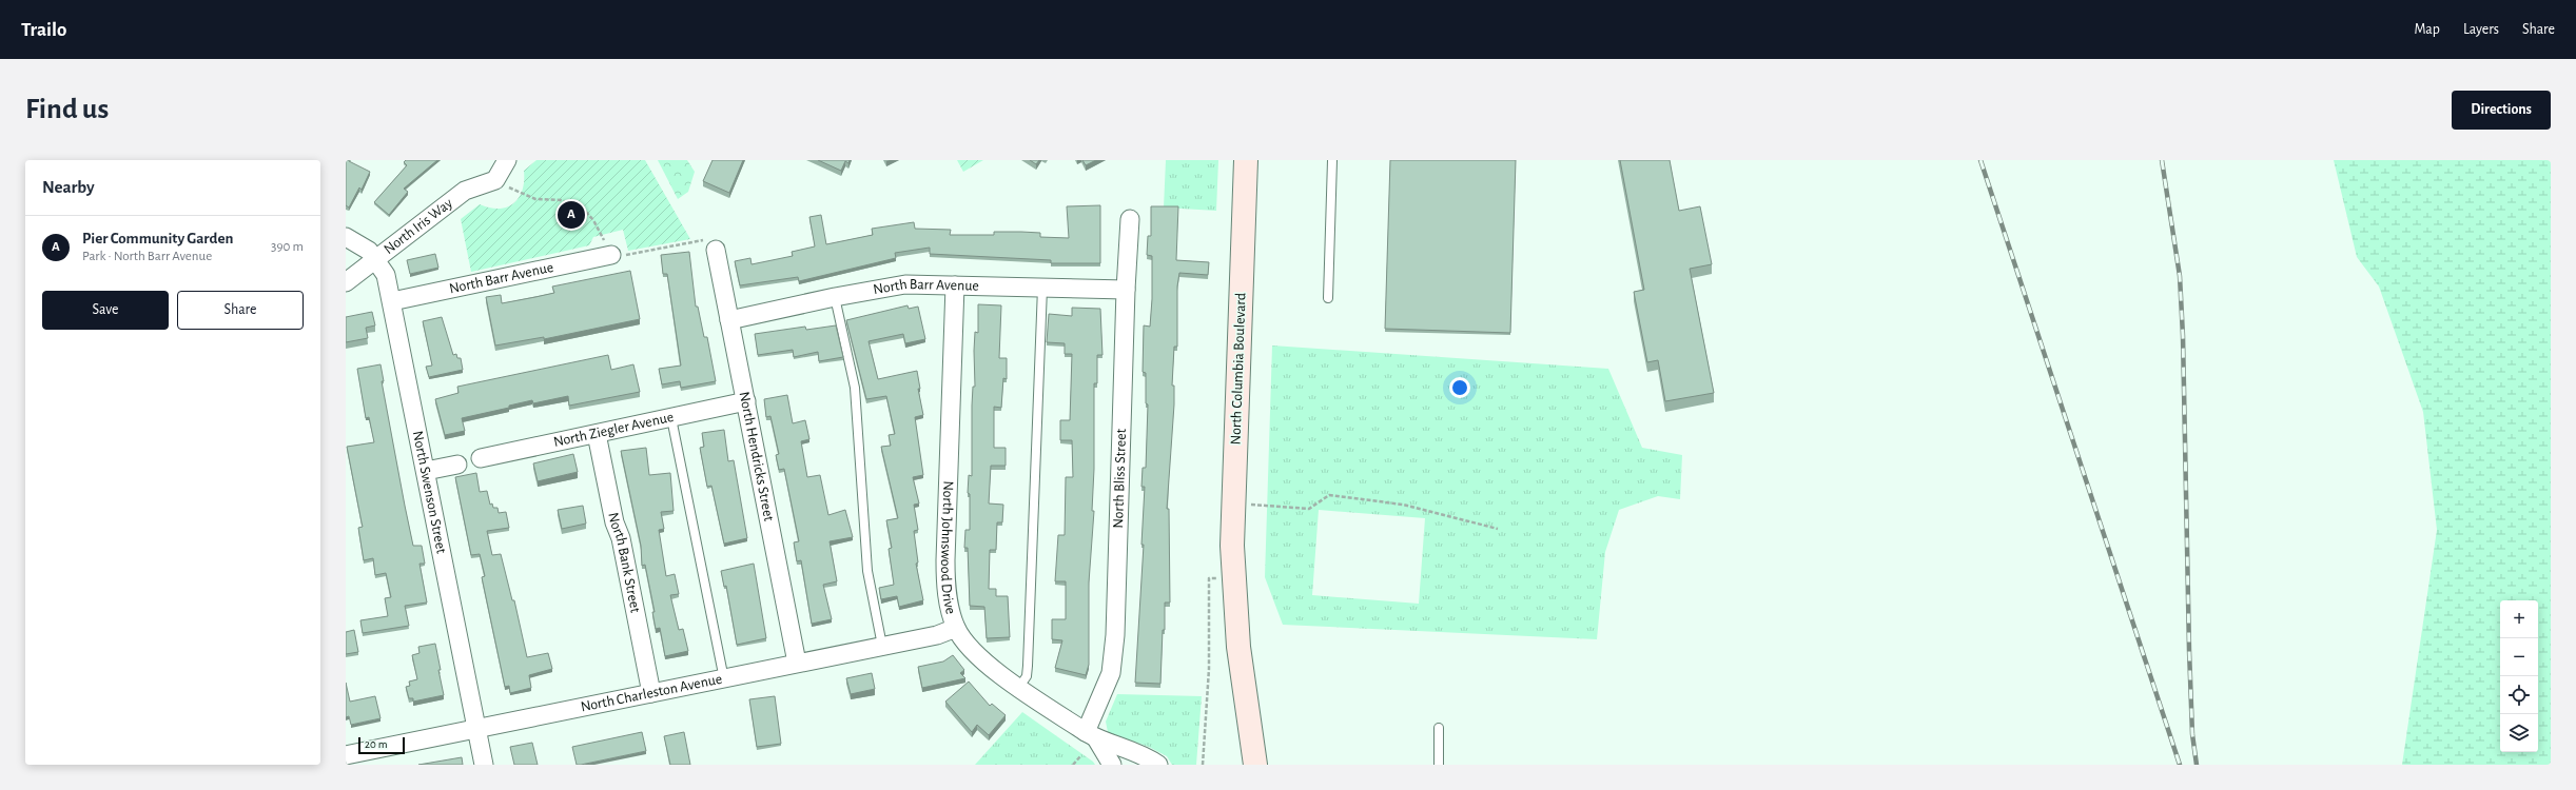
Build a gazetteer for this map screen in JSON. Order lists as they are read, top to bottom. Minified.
{"streets":{"main road":["North Columbia Boulevard"],"street":["North Iris Way","North Barr Avenue","North Ziegler Avenue","North Hendricks Street","North Bliss Street","North Swenson Street","North Johnswood Drive","North Bank Street","North Charleston Avenue"]},"crossings":[["North Iris Way","North Swenson Street"],["North Barr Avenue","North Hendricks Street"],["North Barr Avenue","North Bliss Street"],["North Barr Avenue","North Swenson Street"],["North Barr Avenue","North Johnswood Drive"],["North Ziegler Avenue","North Hendricks Street"],["North Ziegler Avenue","North Bank Street"],["North Hendricks Street","North Charleston Avenue"],["North Bliss Street","North Johnswood Drive"],["North Swenson Street","North Charleston Avenue"],["North Johnswood Drive","North Charleston Avenue"],["North Bank Street","North Charleston Avenue"]],"scale_bar":"20 m","page":{"header":"Trailo","nav":["Map","Layers","Share"],"buttons":["Directions",["Save","Share"]],"title":"Find us","heading":"Nearby","pins":"A","list":[{"mark":"A","name":"Pier Community Garden","note":"Park · North Barr Avenue","value":"390 m"}],"map_buttons":["+","−"],"scale":"20 m"}}
